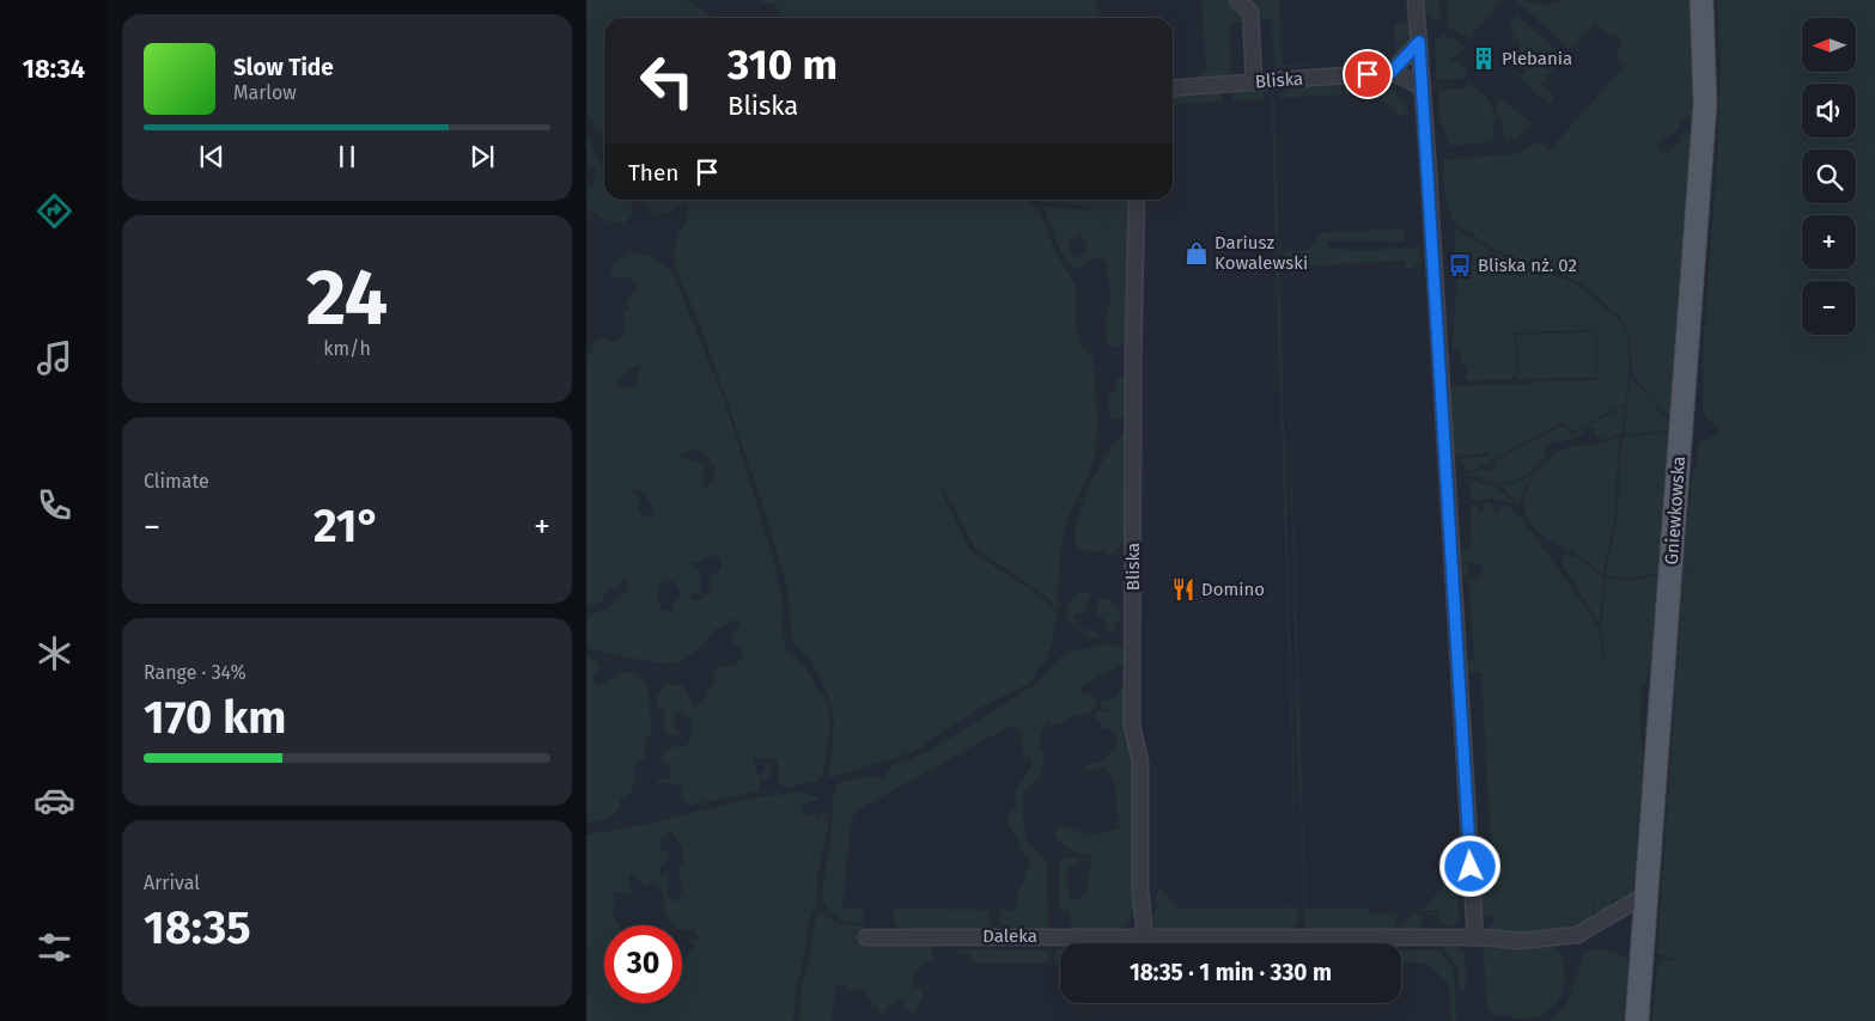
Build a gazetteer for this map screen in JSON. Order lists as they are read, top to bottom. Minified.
{"streets":{"main road":["Gniewkowska"],"street":["Bliska","Daleka"]},"crossings":[["Bliska","Daleka"],["Gniewkowska","Daleka"]],"places":{"building":["Plebania"],"shop":["Dariusz Kowalewski"],"bus stop":["Bliska nż. 02"],"restaurant":["Domino"]},"north":"left","page":{"tabs":"18:34","map_buttons":["+","−"],"turn":["310 m","Bliska"],"song":["Slow Tide","Marlow"],"then":"Then","tile":[["24","km/h"],"Climate",["Range · 34%","170 km"],["Arrival","18:35"]],"heat":["−","21°","+"],"limit":"30","trip":"18:35 · 1 min · 330 m"}}
